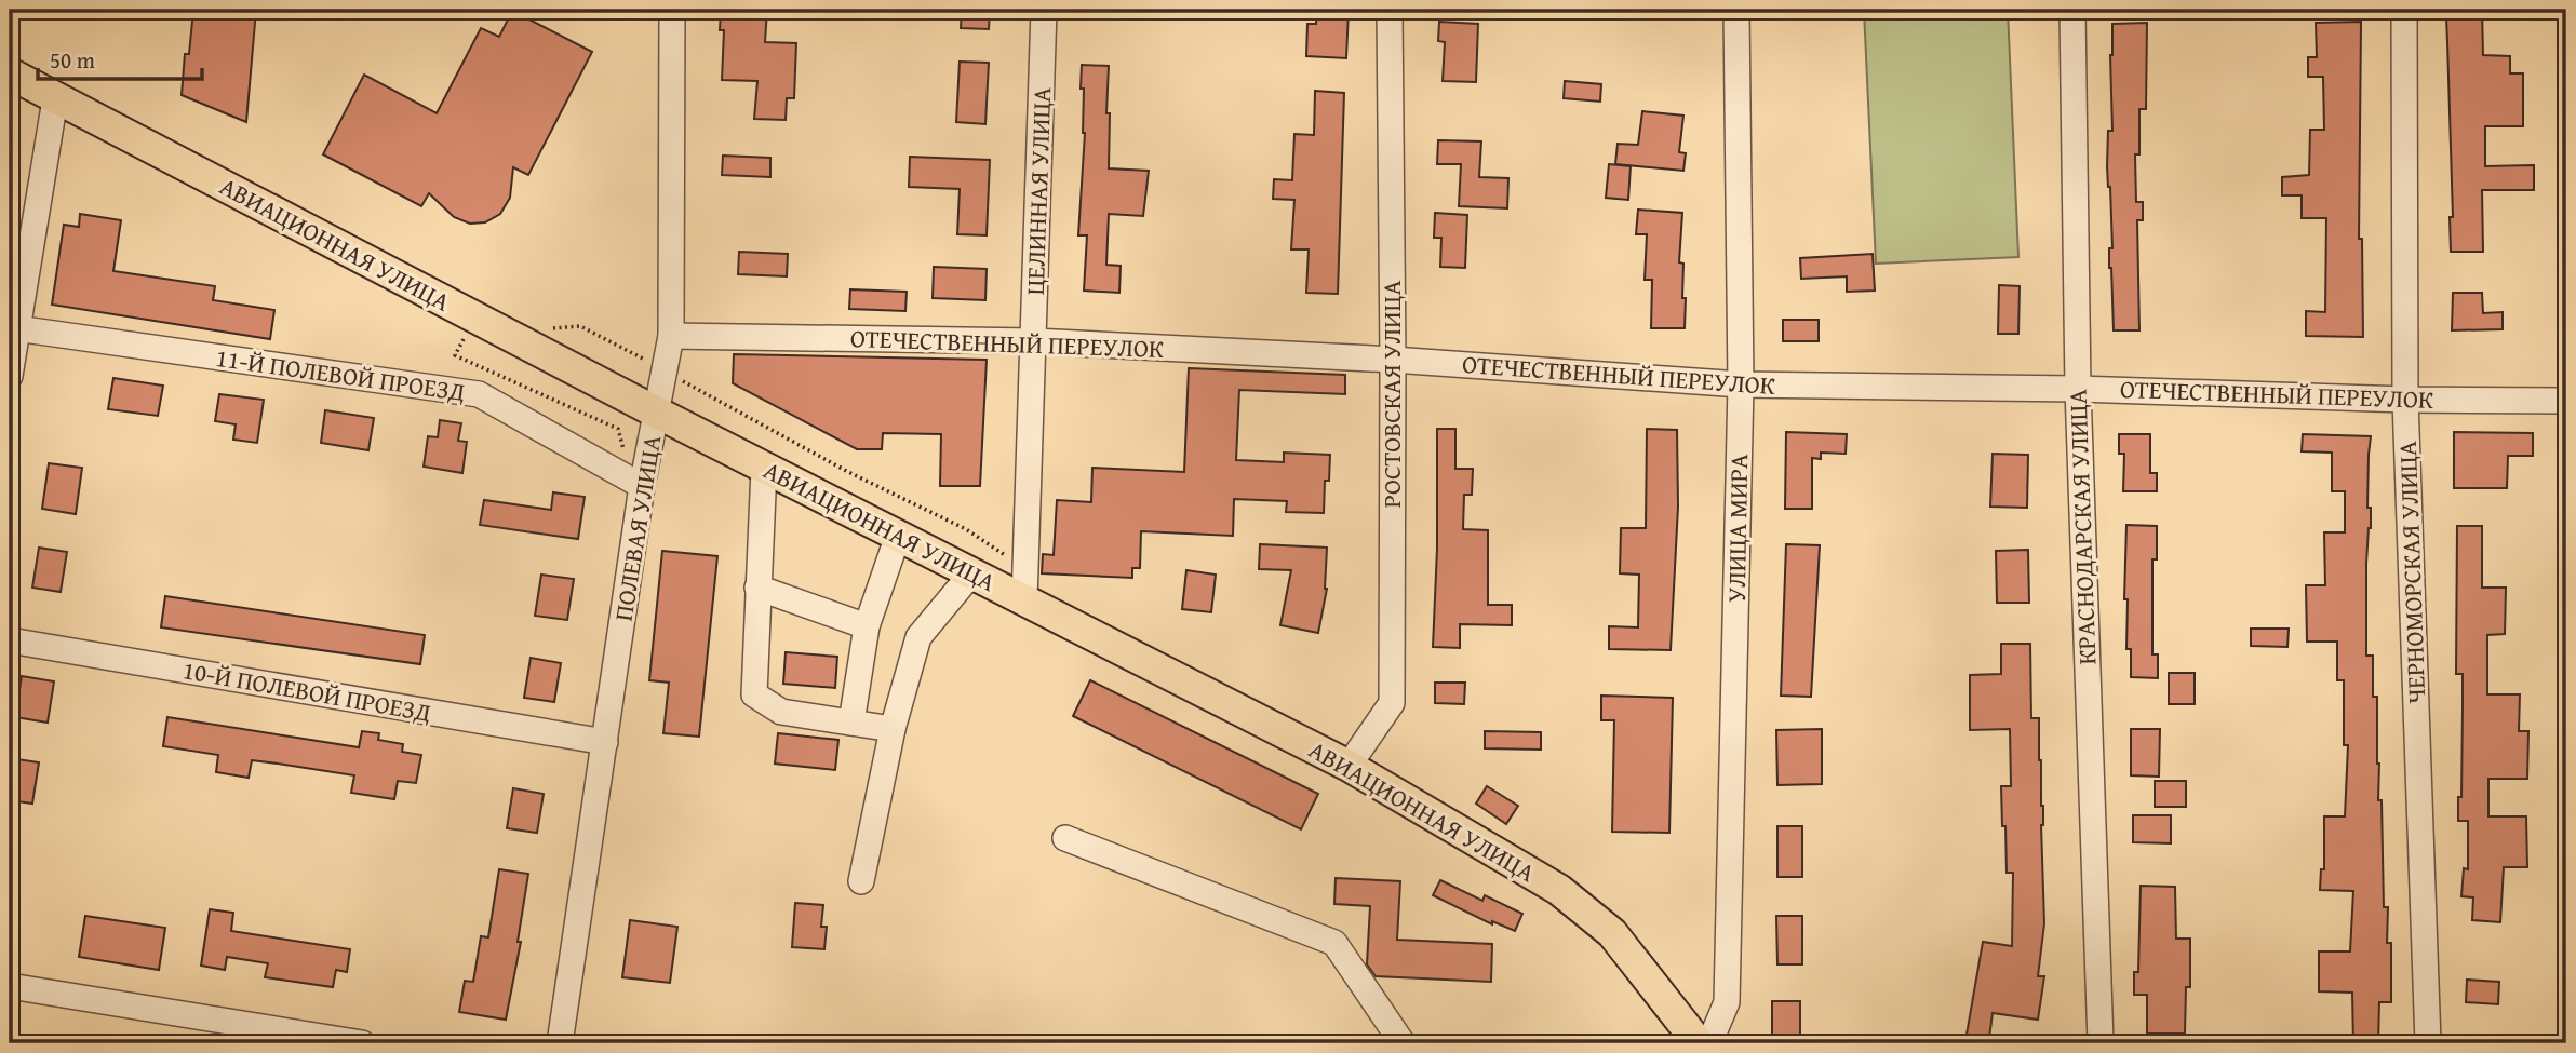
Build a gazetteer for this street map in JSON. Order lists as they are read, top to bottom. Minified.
{"streets":{"main road":["АВИАЦИОННАЯ УЛИЦА"],"street":["ЦЕЛИННАЯ УЛИЦА","ОТЕЧЕСТВЕННЫЙ ПЕРЕУЛОК","11-Й ПОЛЕВОЙ ПРОЕЗД","РОСТОВСКАЯ УЛИЦА","КРАСНОДАРСКАЯ УЛИЦА","ПОЛЕВАЯ УЛИЦА","УЛИЦА МИРА","ЧЕРНОМОРСКАЯ УЛИЦА","10-Й ПОЛЕВОЙ ПРОЕЗД"]},"crossings":[["ЦЕЛИННАЯ УЛИЦА","АВИАЦИОННАЯ УЛИЦА"],["ЦЕЛИННАЯ УЛИЦА","ОТЕЧЕСТВЕННЫЙ ПЕРЕУЛОК"],["АВИАЦИОННАЯ УЛИЦА","РОСТОВСКАЯ УЛИЦА"],["АВИАЦИОННАЯ УЛИЦА","ПОЛЕВАЯ УЛИЦА"],["ОТЕЧЕСТВЕННЫЙ ПЕРЕУЛОК","РОСТОВСКАЯ УЛИЦА"],["ОТЕЧЕСТВЕННЫЙ ПЕРЕУЛОК","КРАСНОДАРСКАЯ УЛИЦА"],["ОТЕЧЕСТВЕННЫЙ ПЕРЕУЛОК","ПОЛЕВАЯ УЛИЦА"],["ОТЕЧЕСТВЕННЫЙ ПЕРЕУЛОК","УЛИЦА МИРА"],["ОТЕЧЕСТВЕННЫЙ ПЕРЕУЛОК","ЧЕРНОМОРСКАЯ УЛИЦА"],["11-Й ПОЛЕВОЙ ПРОЕЗД","ПОЛЕВАЯ УЛИЦА"],["ПОЛЕВАЯ УЛИЦА","10-Й ПОЛЕВОЙ ПРОЕЗД"]],"scale_bar":"50 m"}
